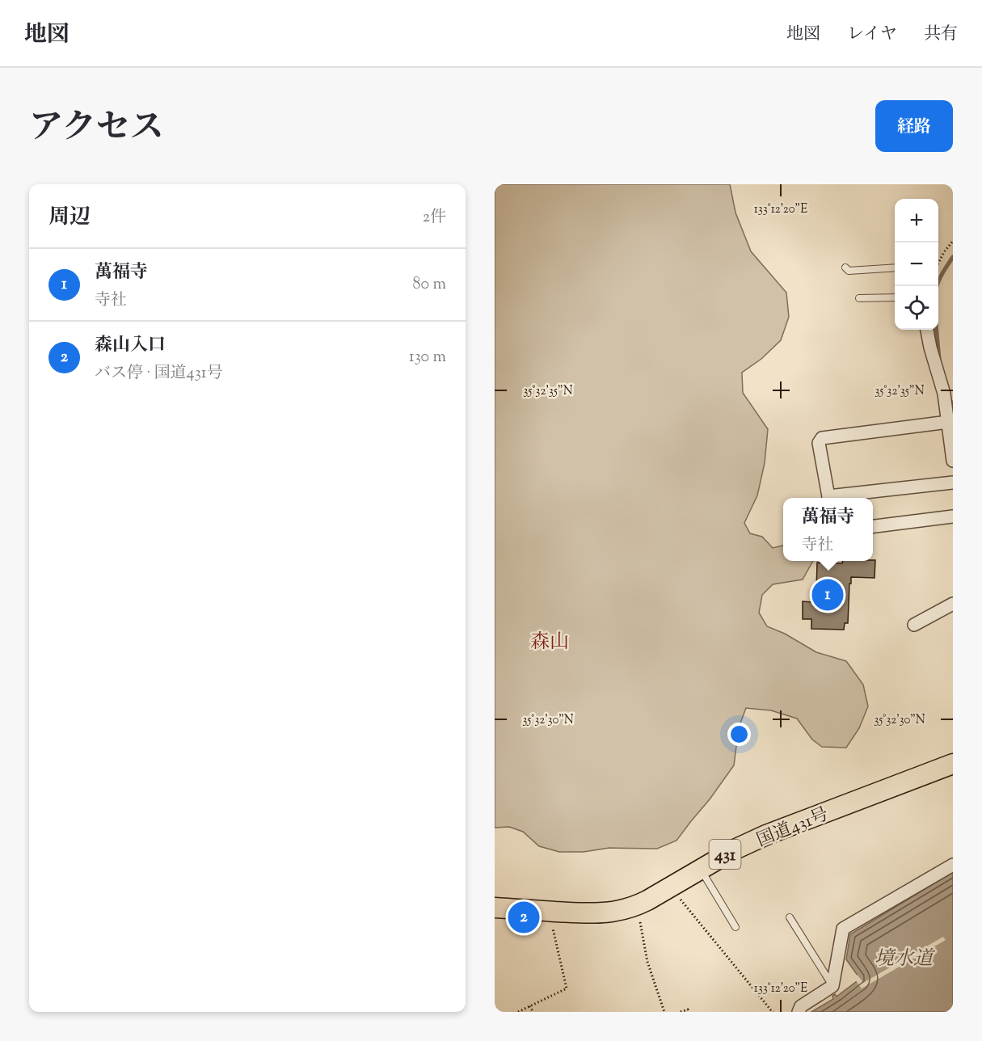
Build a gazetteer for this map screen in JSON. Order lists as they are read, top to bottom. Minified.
{"streets":{"highway":["国道431号","431"]},"districts":["森山"],"water":["境水道"],"page":{"header":"地図","nav":["地図","レイヤ","共有"],"title":"アクセス","buttons":"経路","heading":["周辺","2件"],"map_buttons":["+","−"],"list":[{"mark":"1","name":"萬福寺","note":"寺社","value":"80 m"},{"mark":"2","name":"森山入口","note":"バス停 · 国道431号","value":"130 m"}],"popup":["萬福寺","寺社"],"pins":["1","2"]},"coordinates":["133°12'20\"E","35°32'35\"N","35°32'30\"N"]}
